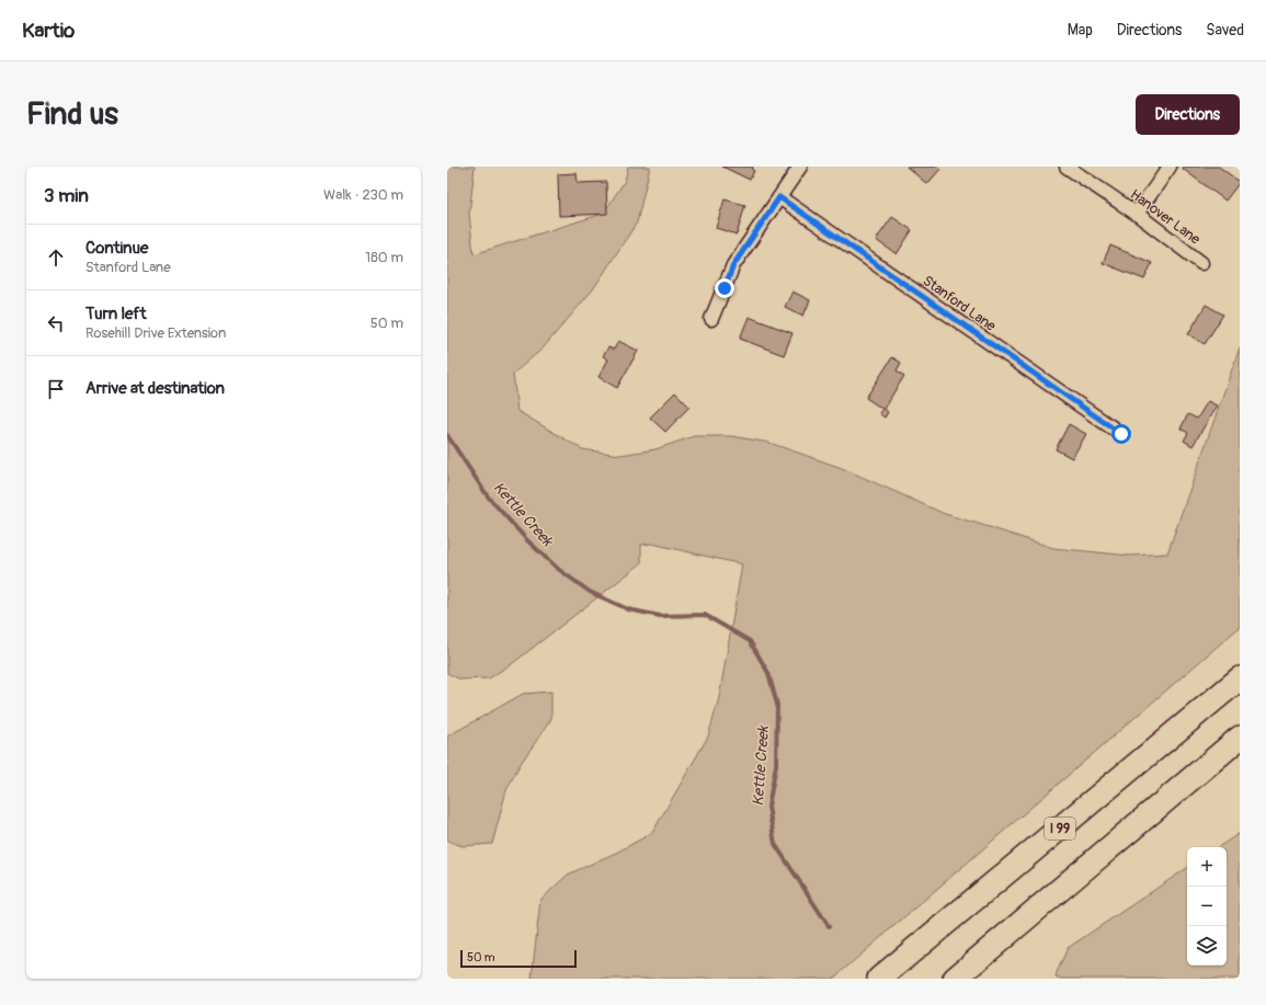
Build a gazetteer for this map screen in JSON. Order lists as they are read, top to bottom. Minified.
{"streets":{"highway":["I 99"],"street":["Hanover Lane","Stanford Lane"]},"water":["Kettle Creek"],"scale_bar":"50 m","page":{"header":"Kartio","nav":["Map","Directions","Saved"],"buttons":"Directions","title":"Find us","heading":["3 min","Walk · 230 m"],"list":[["Continue","Stanford Lane","180 m"],["Turn left","Rosehill Drive Extension","50 m"],"Arrive at destination"],"map_buttons":["+","−"],"scale":"50 m"}}
